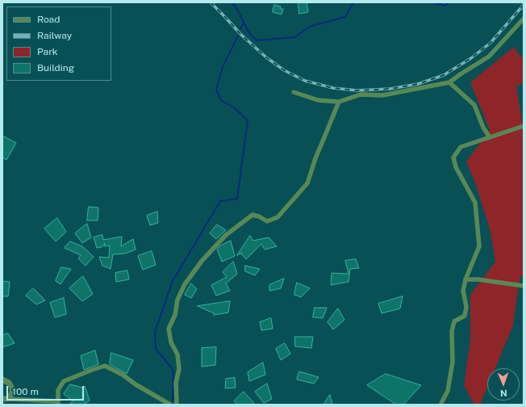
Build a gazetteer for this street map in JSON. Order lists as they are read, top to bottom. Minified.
{"legend":["Road","Railway","Park","Building"],"scale_bar":"100 m","north":"bottom"}
